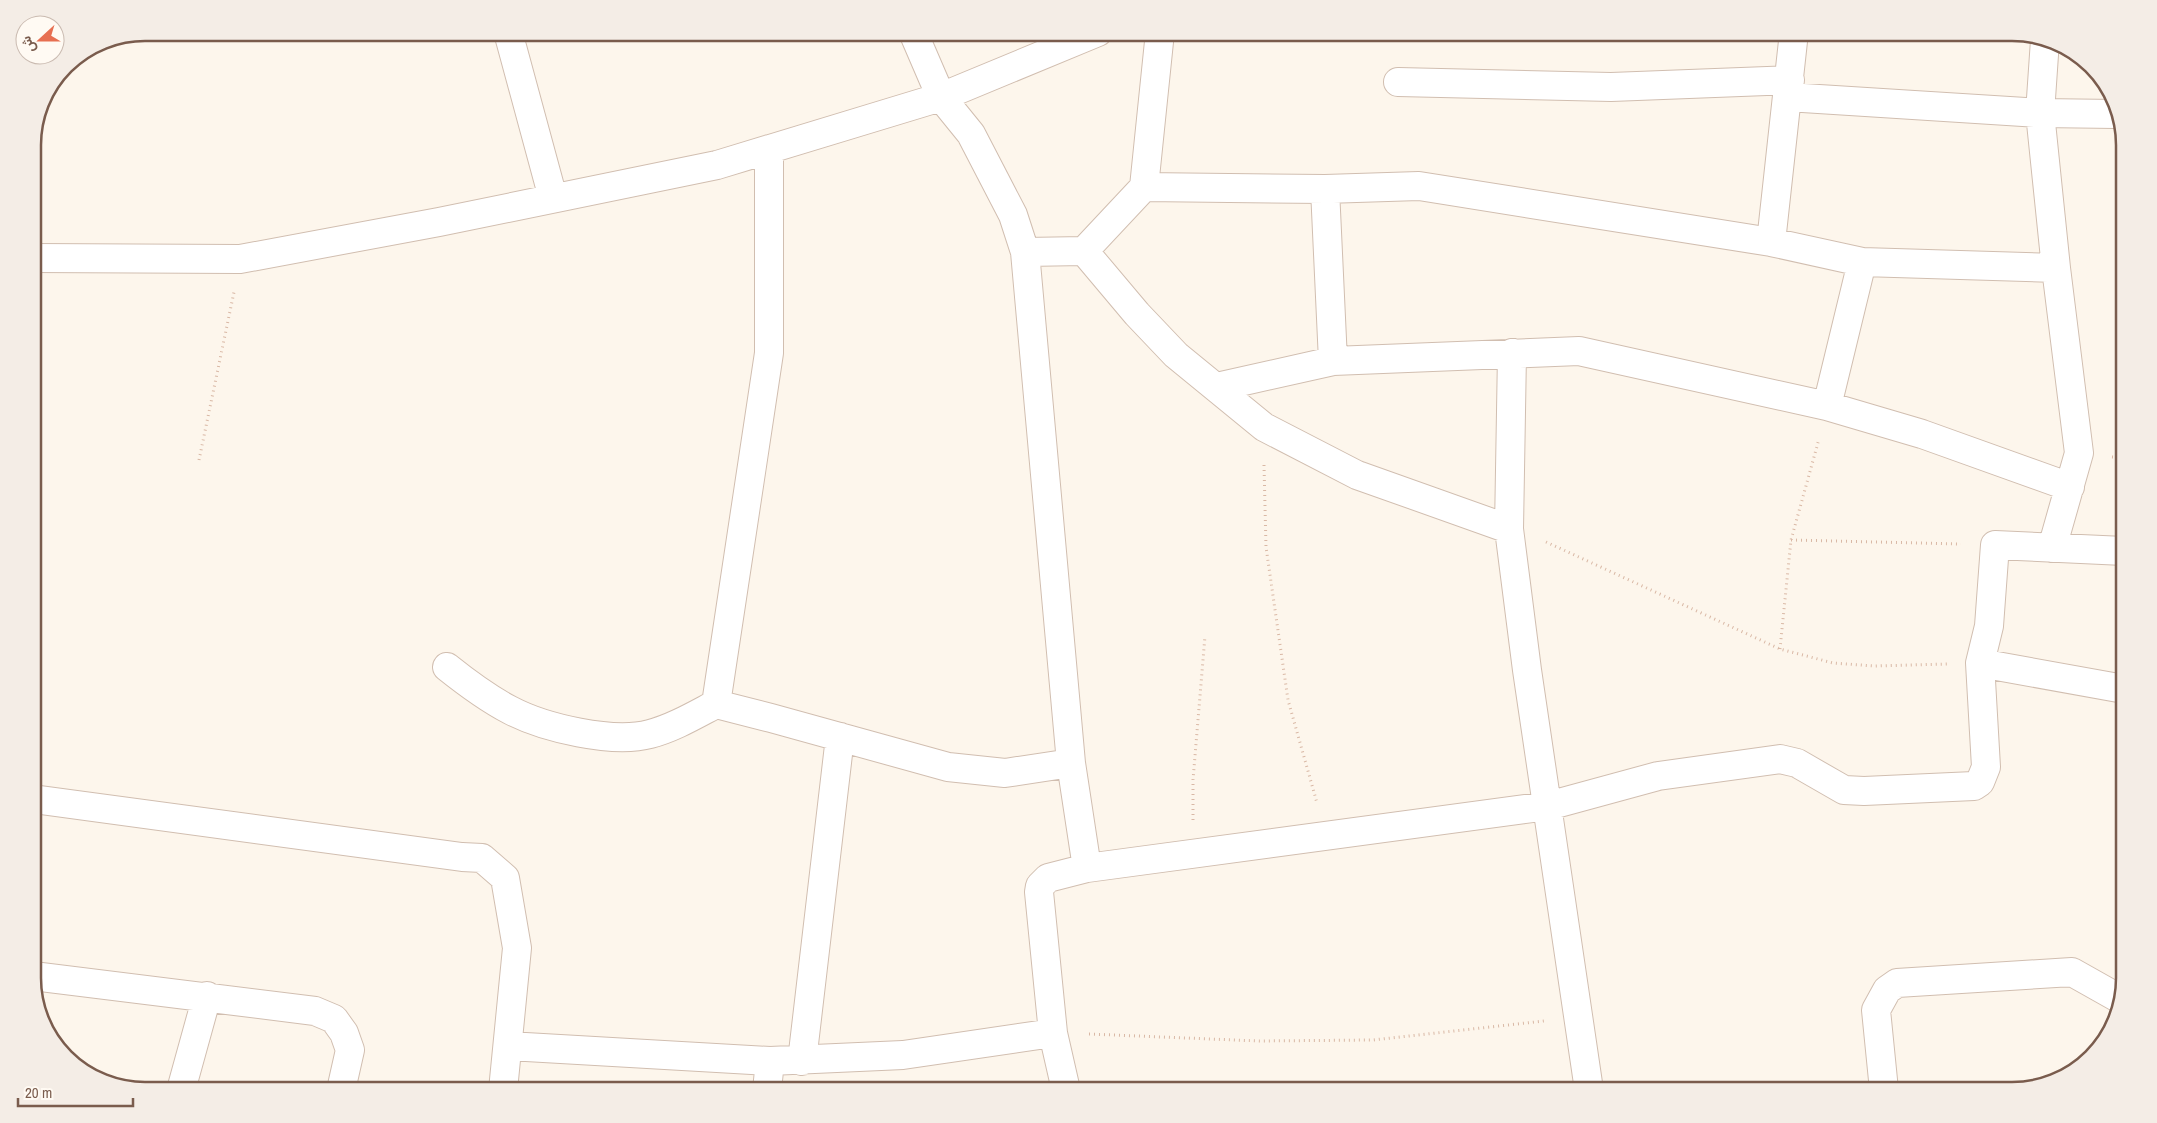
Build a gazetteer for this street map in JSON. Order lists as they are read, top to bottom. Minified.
{"scale_bar":"20 m","north":"left"}
